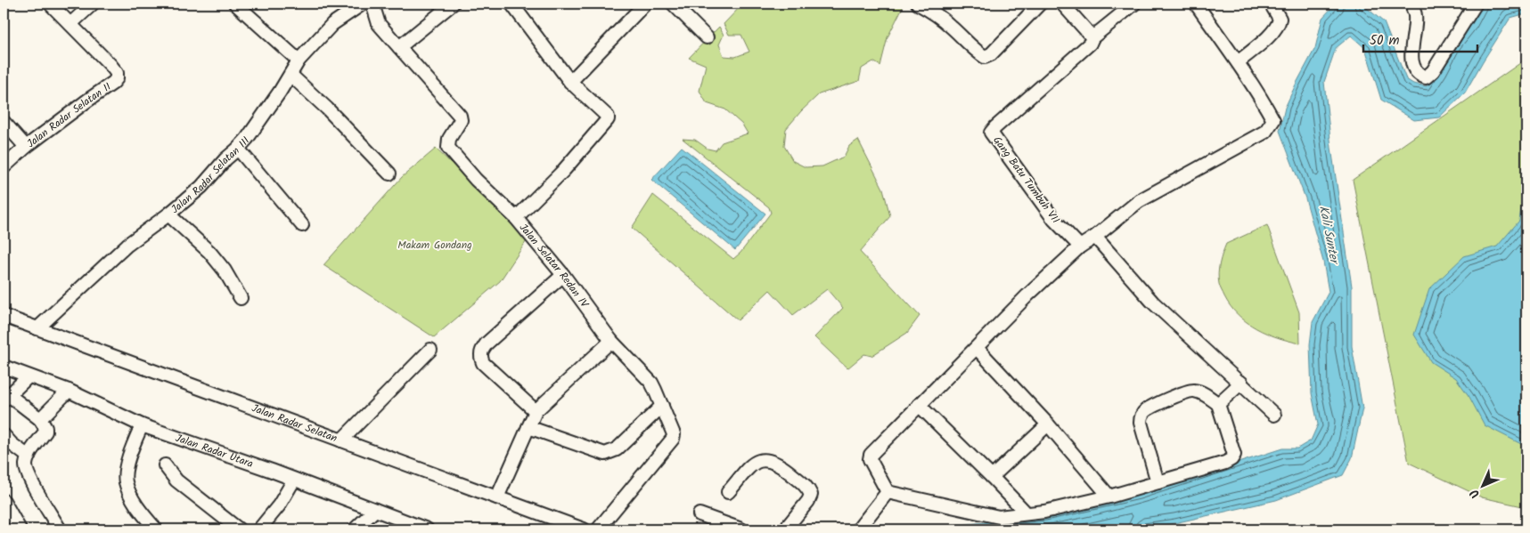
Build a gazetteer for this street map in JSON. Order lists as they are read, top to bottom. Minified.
{"streets":{"street":["Jalan Radar Selatan II","Jalan Radar Selatan III","Gang Batu Tumbuh VII","Jalan Selatar Redan IV","Jalan Radar Selatan","Jalan Radar Utara"]},"crossings":[["Jalan Radar Selatan III","Jalan Radar Selatan"]],"water":["Kali Sunter"],"parks":["Makam Gondang"],"scale_bar":"50 m","north":"bottom left"}
